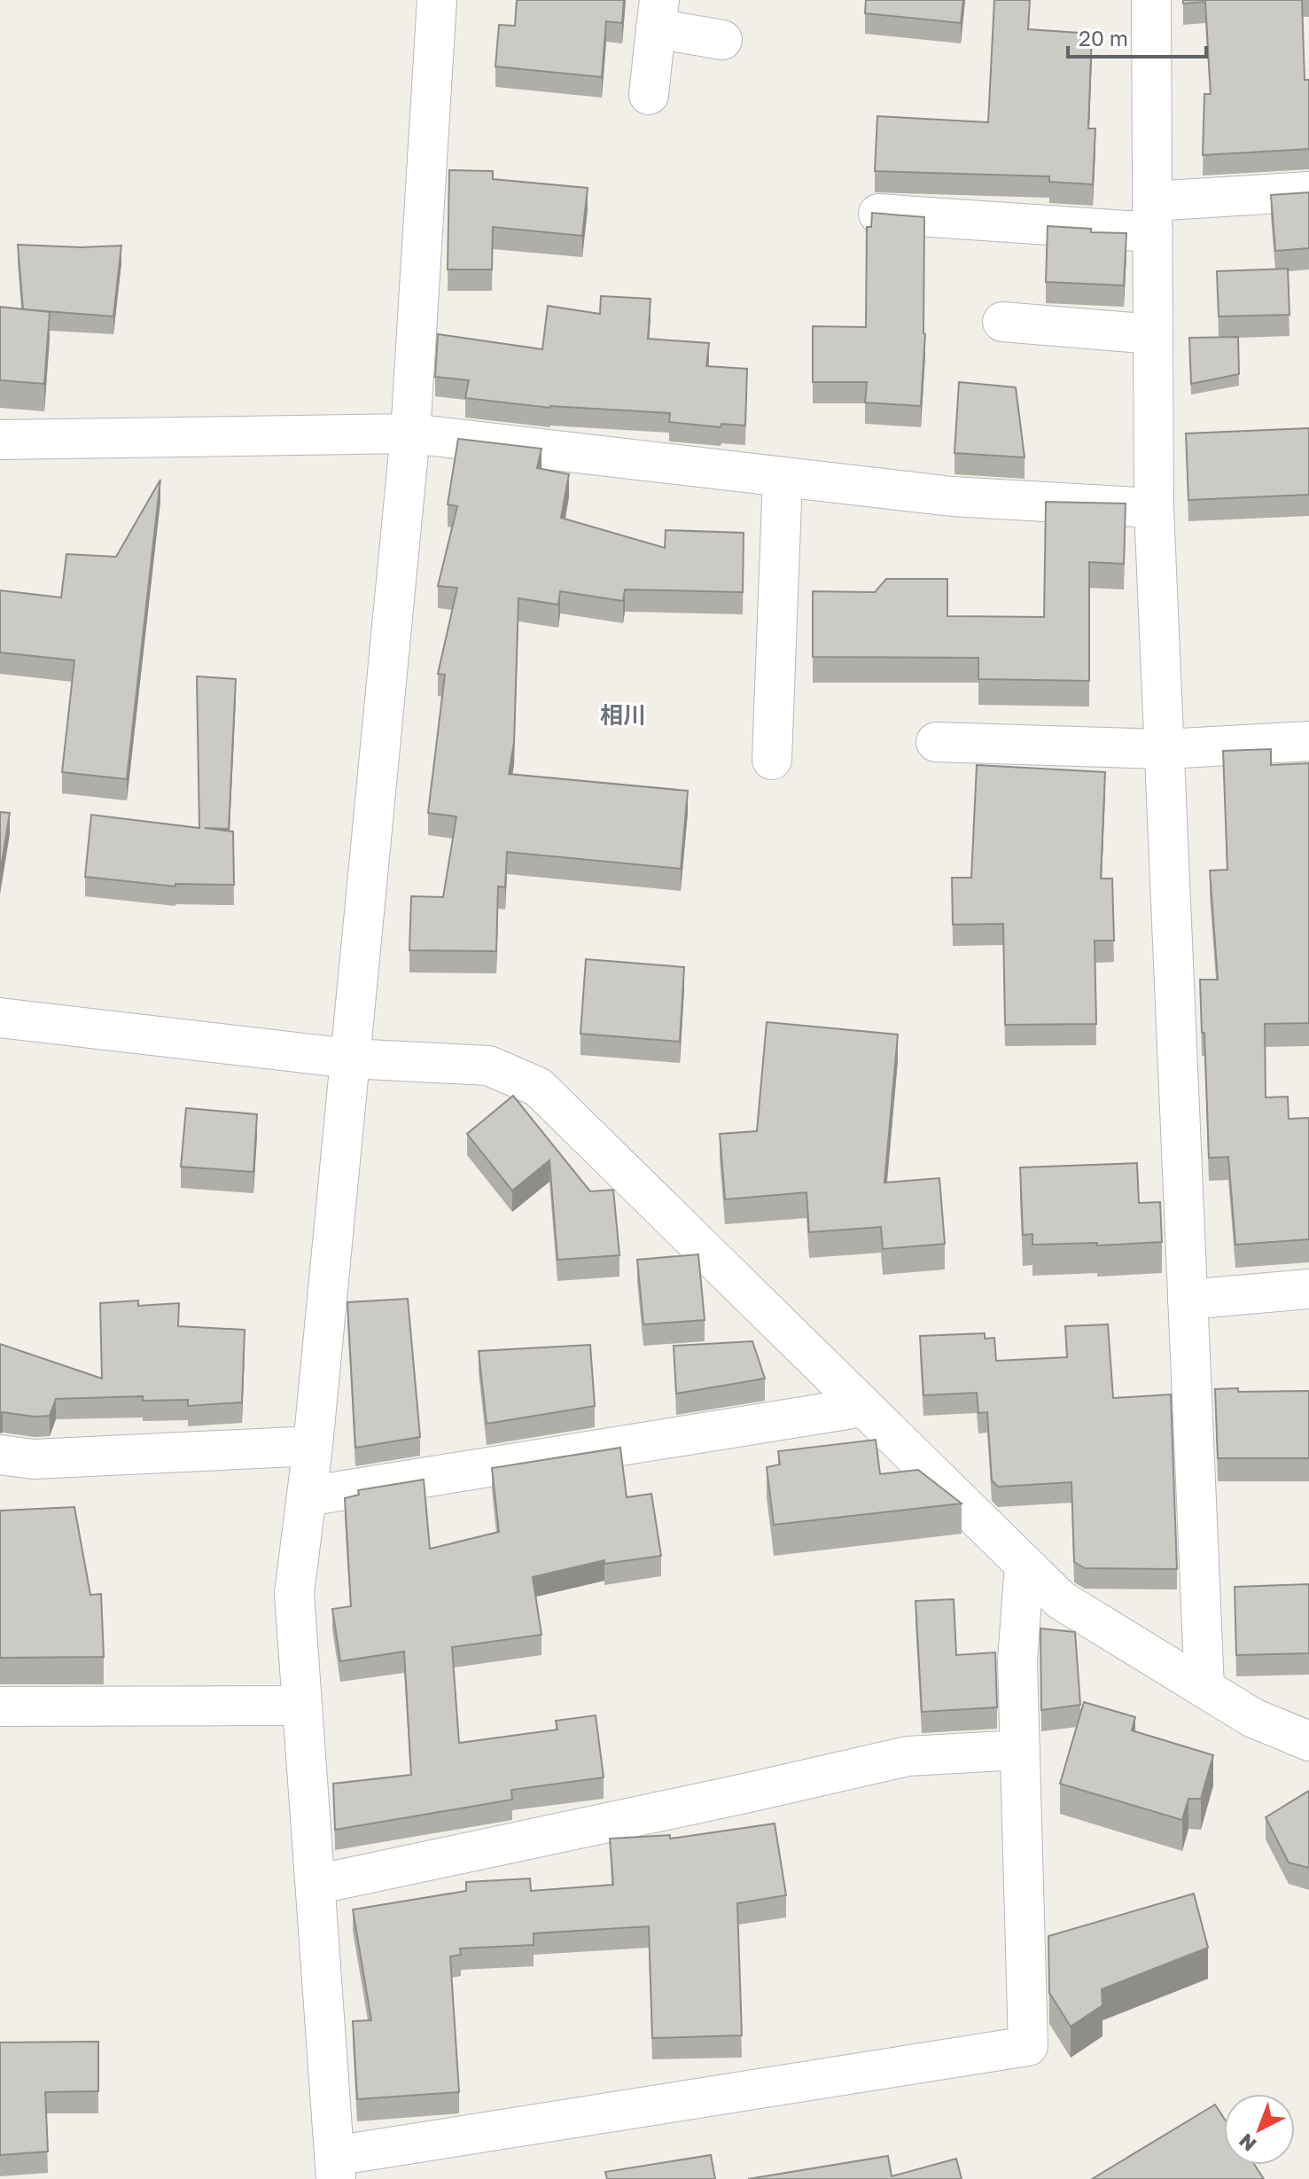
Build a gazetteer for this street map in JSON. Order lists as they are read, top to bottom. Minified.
{"districts":["相川"],"scale_bar":"20 m","north":"bottom left"}
